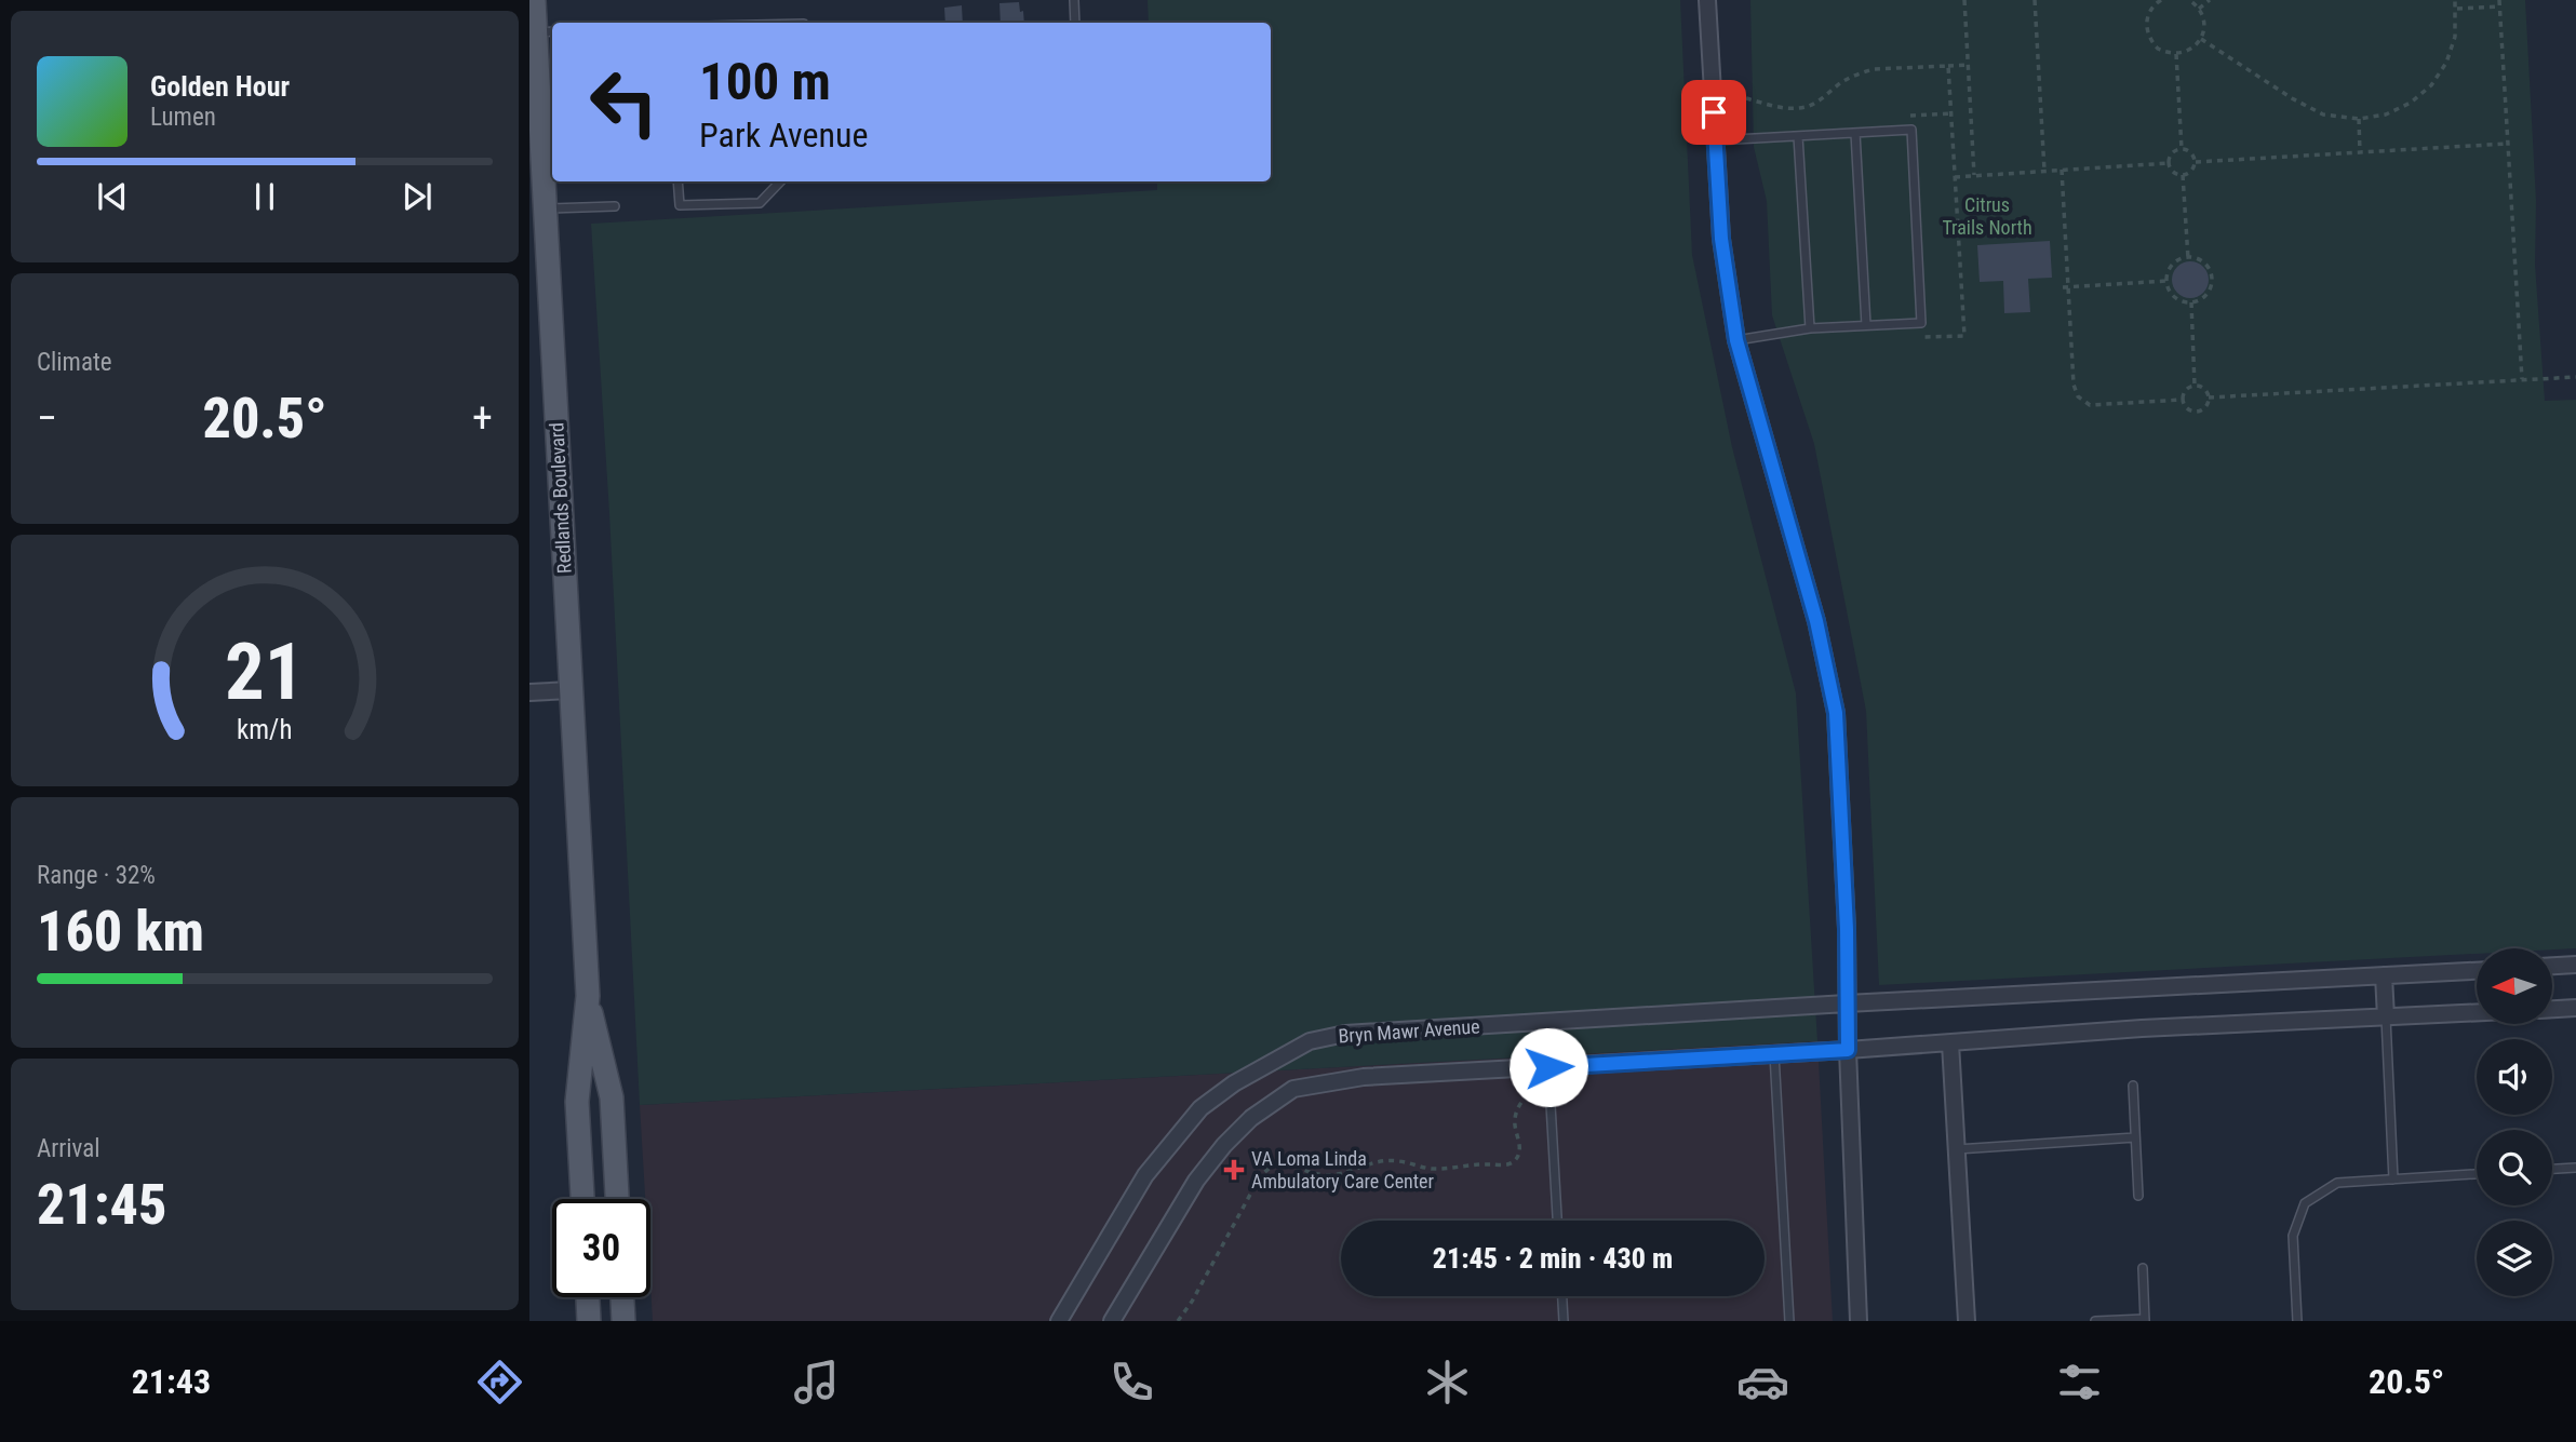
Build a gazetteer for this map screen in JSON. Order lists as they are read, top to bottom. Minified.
{"streets":{"main road":["Redlands Boulevard"],"street":["Bryn Mawr Avenue"]},"parks":["Citrus Trails North"],"places":{"health":["VA Loma Linda Ambulatory Care Center"]},"north":"left","page":{"turn":["100 m","Park Avenue"],"song":["Golden Hour","Lumen"],"tile":["Climate",["Range · 32%","160 km"],["Arrival","21:45"]],"heat":["−","20.5°","+"],"limit":"30","trip":"21:45 · 2 min · 430 m","tabs":["21:43","20.5°"],"gauge":["21","km/h"]}}
